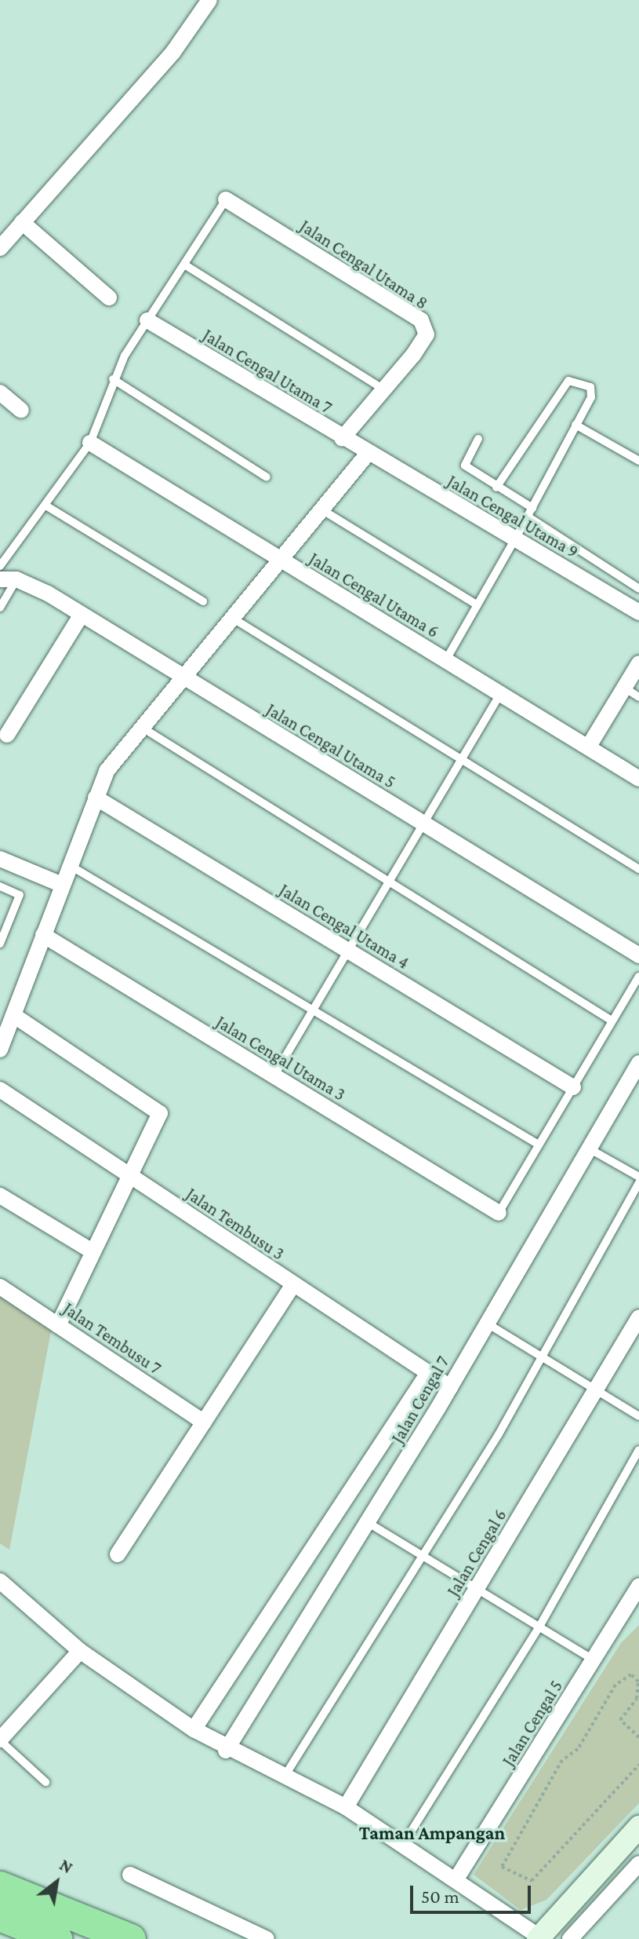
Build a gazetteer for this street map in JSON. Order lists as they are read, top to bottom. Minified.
{"streets":{"street":["Jalan Cengal Utama 8","Jalan Cengal Utama 7","Jalan Cengal Utama 9","Jalan Cengal Utama 6","Jalan Cengal Utama 5","Jalan Cengal Utama 4","Jalan Cengal Utama 3","Jalan Tembusu 3","Jalan Tembusu 7","Jalan Cengal 7","Jalan Cengal 6","Jalan Cengal 5"]},"crossings":[["Jalan Cengal Utama 8","Jalan Cengal Utama 7"],["Jalan Cengal Utama 7","Jalan Cengal Utama 9"],["Jalan Tembusu 3","Jalan Cengal 7"]],"districts":["Taman Ampangan"],"scale_bar":"50 m","north":"top right"}
